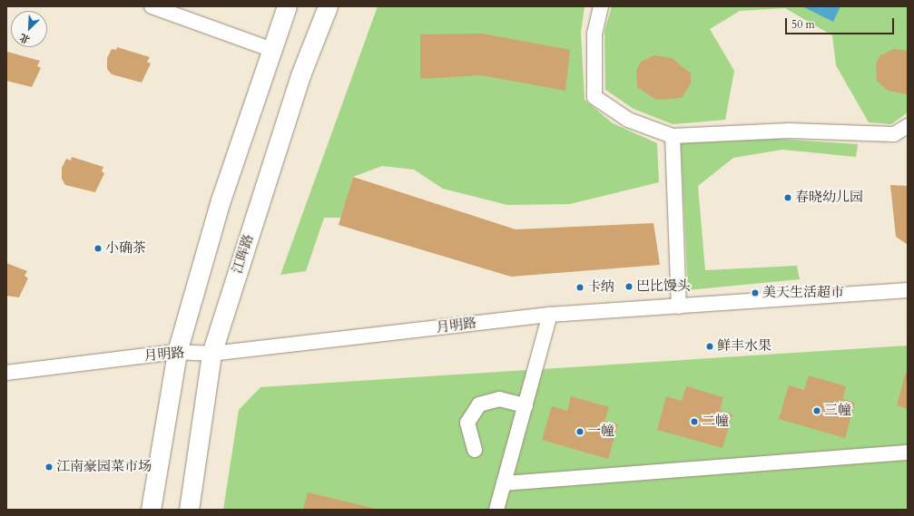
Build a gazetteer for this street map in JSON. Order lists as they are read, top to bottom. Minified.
{"streets":{"main road":["江晖路"],"street":["月明路"]},"crossings":[["江晖路","月明路"]],"places":["春晓幼儿园","小确茶","巴比馒头","卡纳","美天生活超市","鲜丰水果","三幢","二幢","一幢","江南豪园菜市场"],"scale_bar":"50 m","north":"bottom left"}
